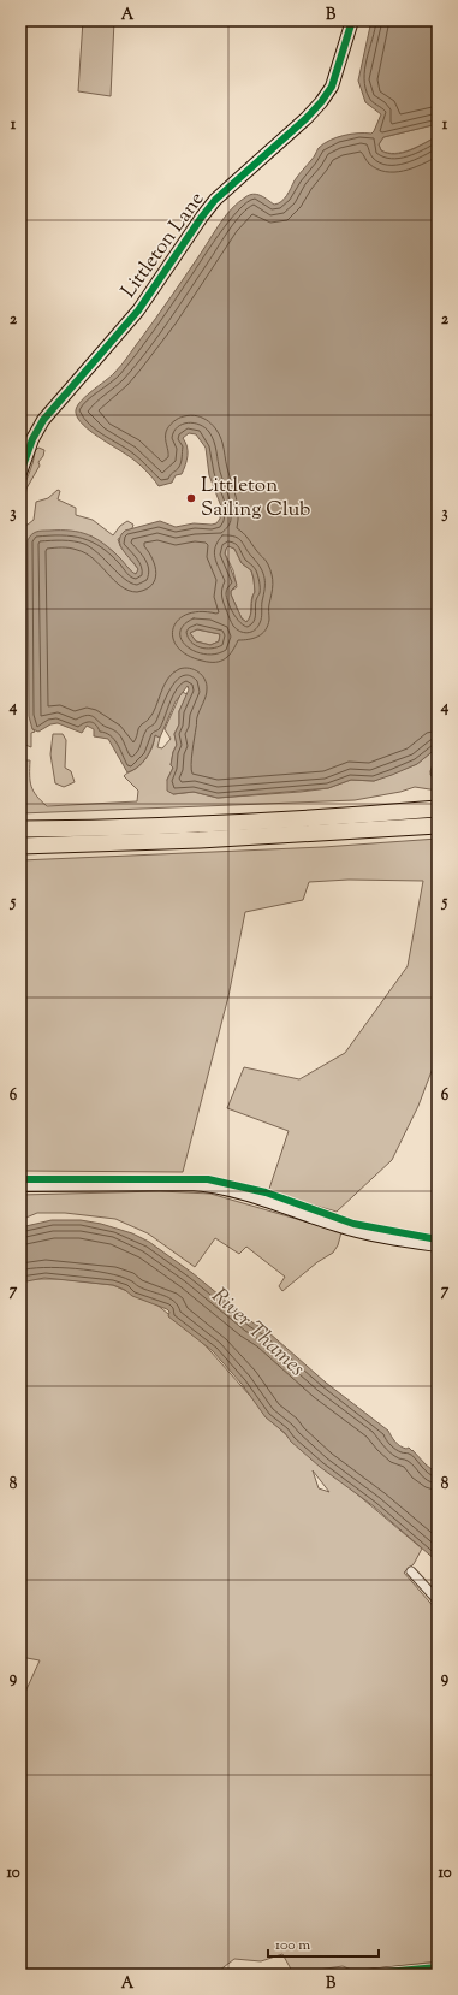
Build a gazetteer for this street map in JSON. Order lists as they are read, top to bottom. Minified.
{"streets":{"street":["Littleton Lane"]},"water":["River Thames"],"places":["Littleton Sailing Club"],"scale_bar":"100 m","grid":{"columns":["A","B"],"rows":["1","2","3","4","5","6","7","8","9","10"]}}
